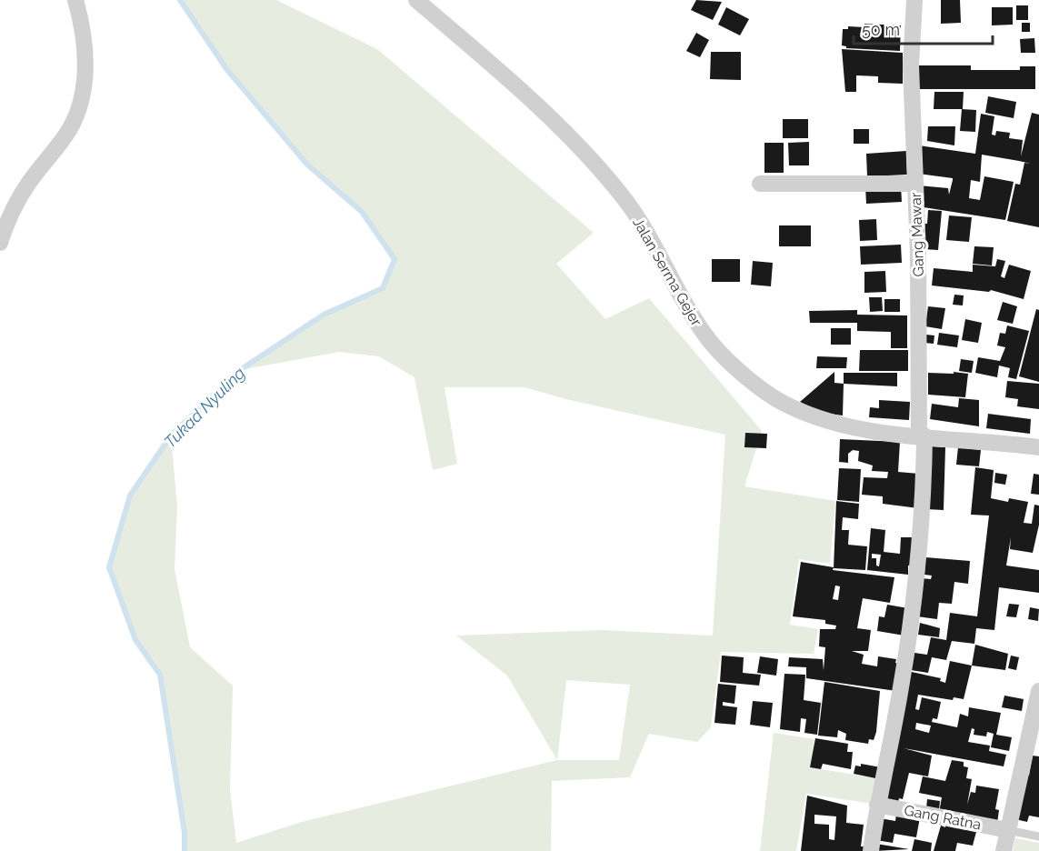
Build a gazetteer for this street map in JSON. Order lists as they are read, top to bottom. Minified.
{"streets":{"street":["Gang Mawar","Jalan Serma Gejer","Gang Ratna"]},"crossings":[["Gang Mawar","Jalan Serma Gejer"],["Gang Mawar","Gang Ratna"]],"water":["Tukad Nyuling"],"scale_bar":"50 m"}
